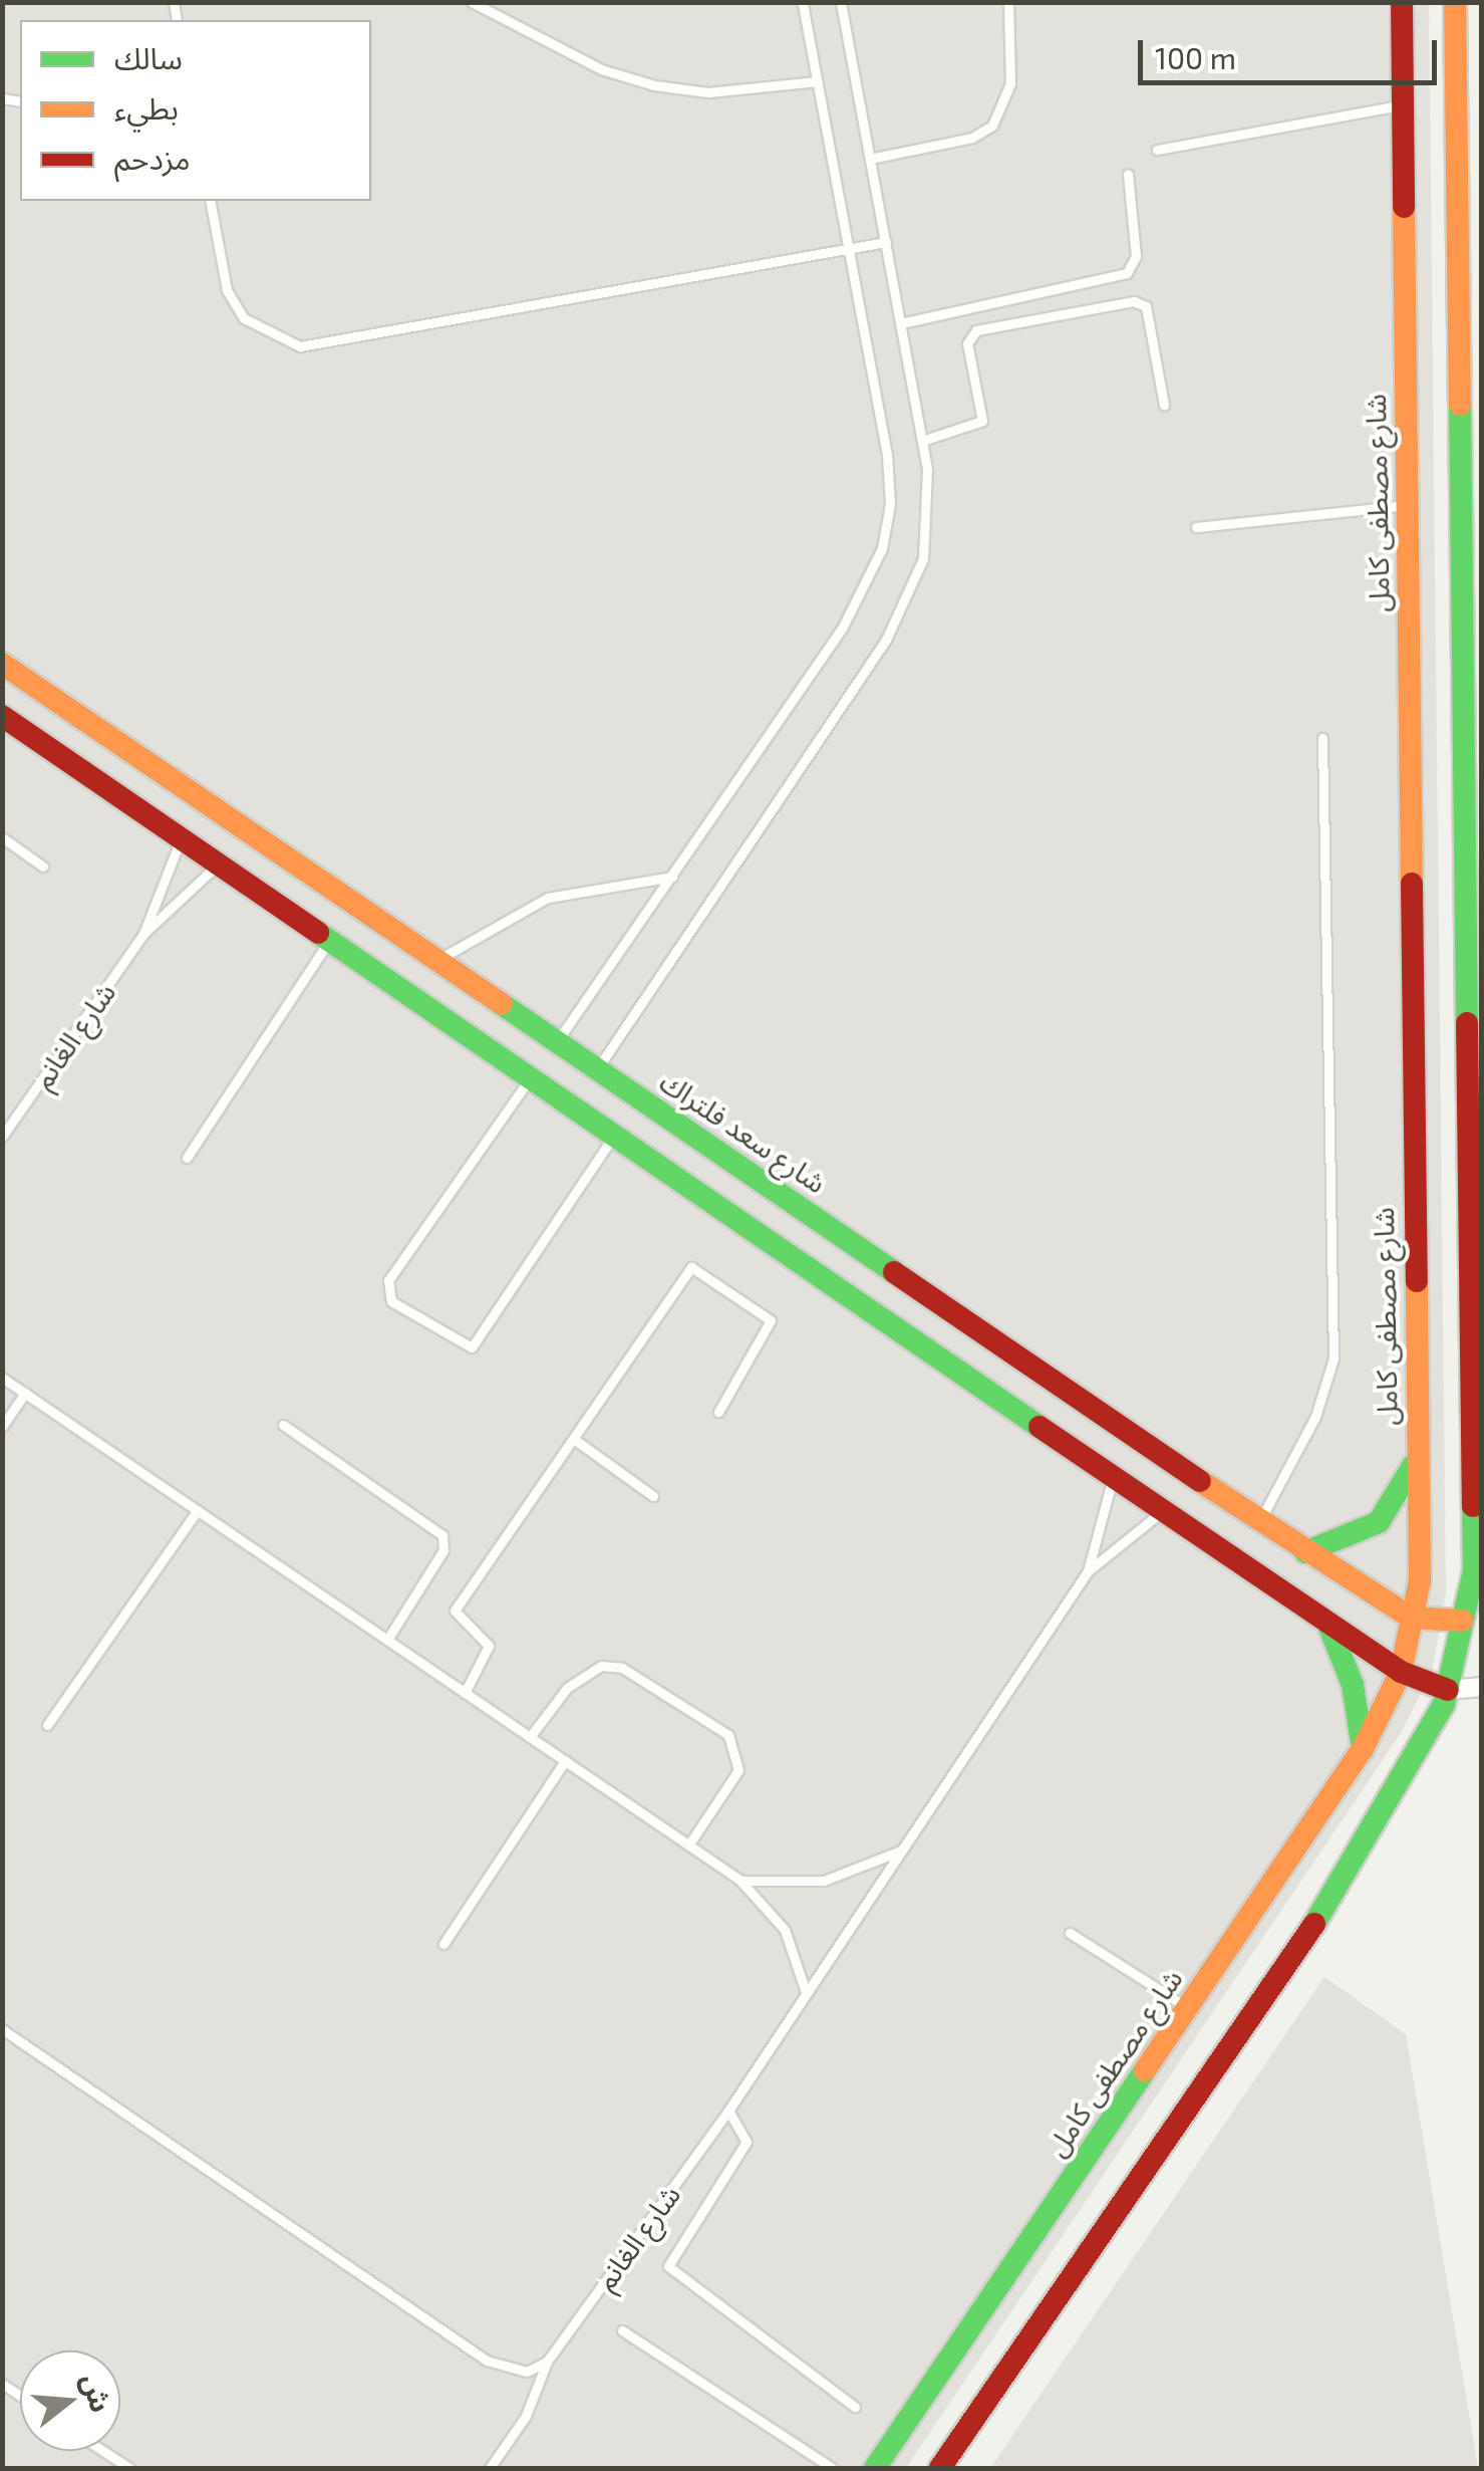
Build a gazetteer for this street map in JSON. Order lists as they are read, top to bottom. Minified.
{"streets":{"street":["شارع مصطفى كامل","شارع سعد فلتراك"],"lane":["شارع الغانم"]},"crossings":[["شارع مصطفى كامل","شارع سعد فلتراك"]],"legend":["سالك","بطيء","مزدحم"],"scale_bar":"100 m","north":"right"}
